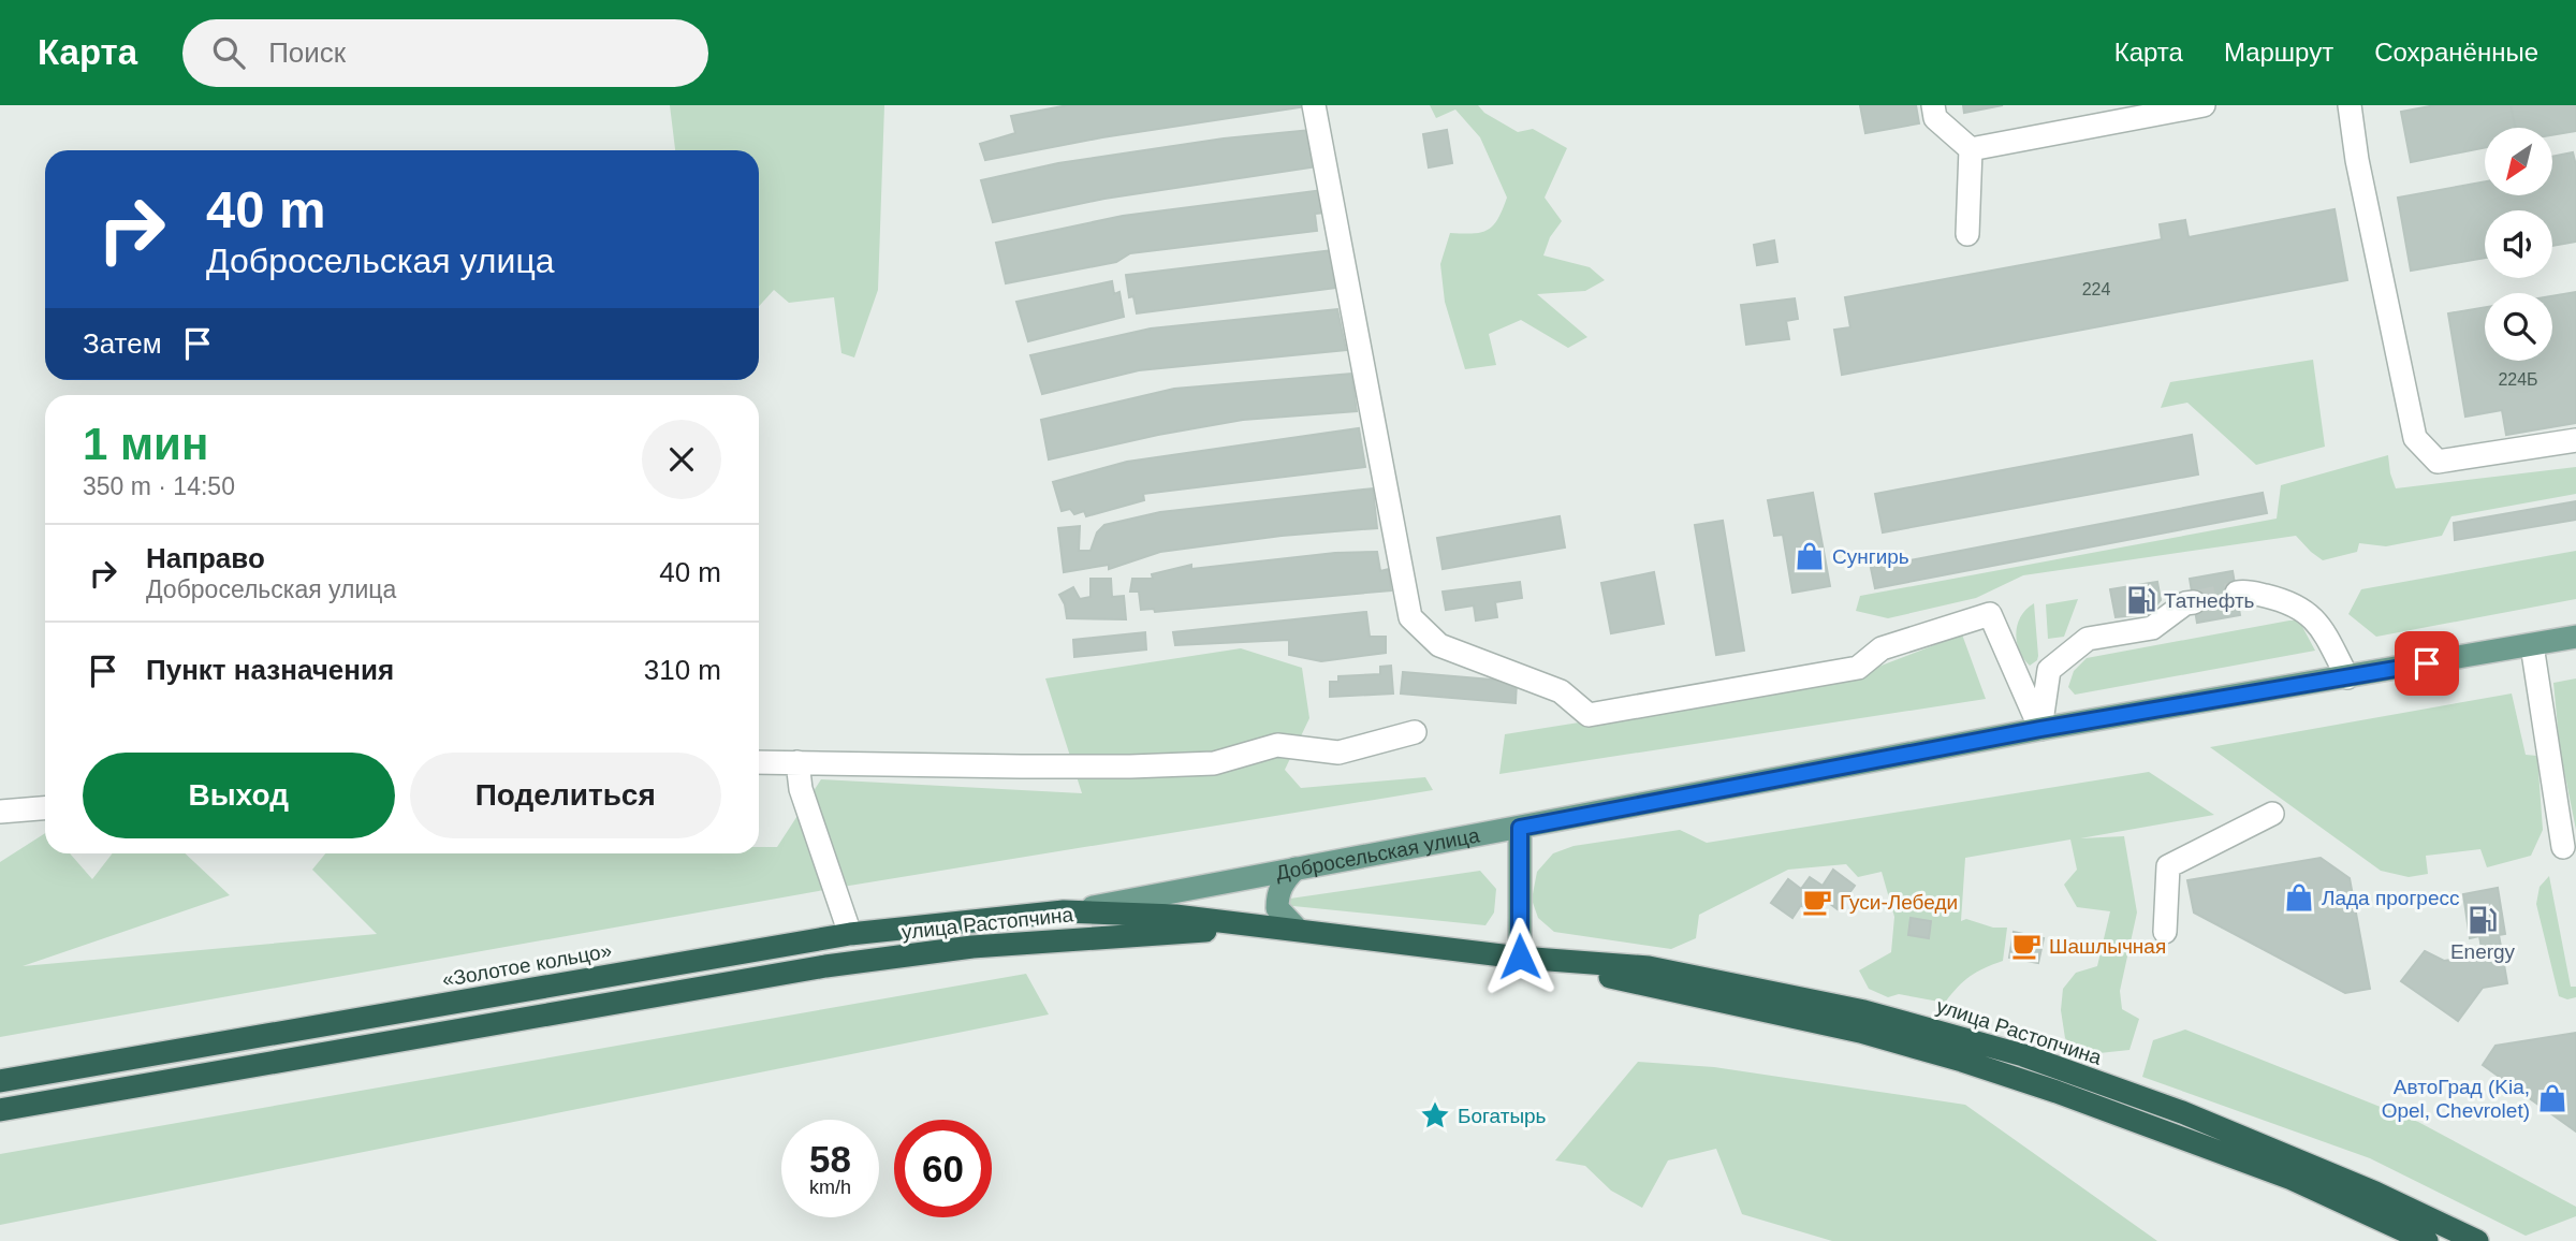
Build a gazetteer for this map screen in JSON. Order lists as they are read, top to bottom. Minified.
{"streets":{"highway":["улица Растопчина","«Золотое кольцо»"],"main road":["Добросельская улица"]},"crossings":[["Добросельская улица","улица Растопчина"],["Добросельская улица","«Золотое кольцо»"],["улица Растопчина","«Золотое кольцо»"]],"places":{"shop":["Сунгирь","Лада прогресс","АвтоГрад (Kia, Opel, Chevrolet)"],"fuel station":["Татнефть","Energy"],"cafe":["Гуси-Лебеди","Шашлычная"],"place":["Богатырь"]},"house_numbers":["224","224Б"],"north":"bottom left","page":{"header":"Карта","search":"Поиск","nav":["Карта","Маршрут","Сохранённые"],"turn":["40 m","Добросельская улица"],"then":"Затем","heading":["1 мин","350 m · 14:50"],"list":[{"name":"Направо","note":"Добросельская улица","value":"40 m"},{"name":"Пункт назначения","value":"310 m"}],"buttons":["Выход","Поделиться"],"speed":"58 km/h","limit":"60"}}
